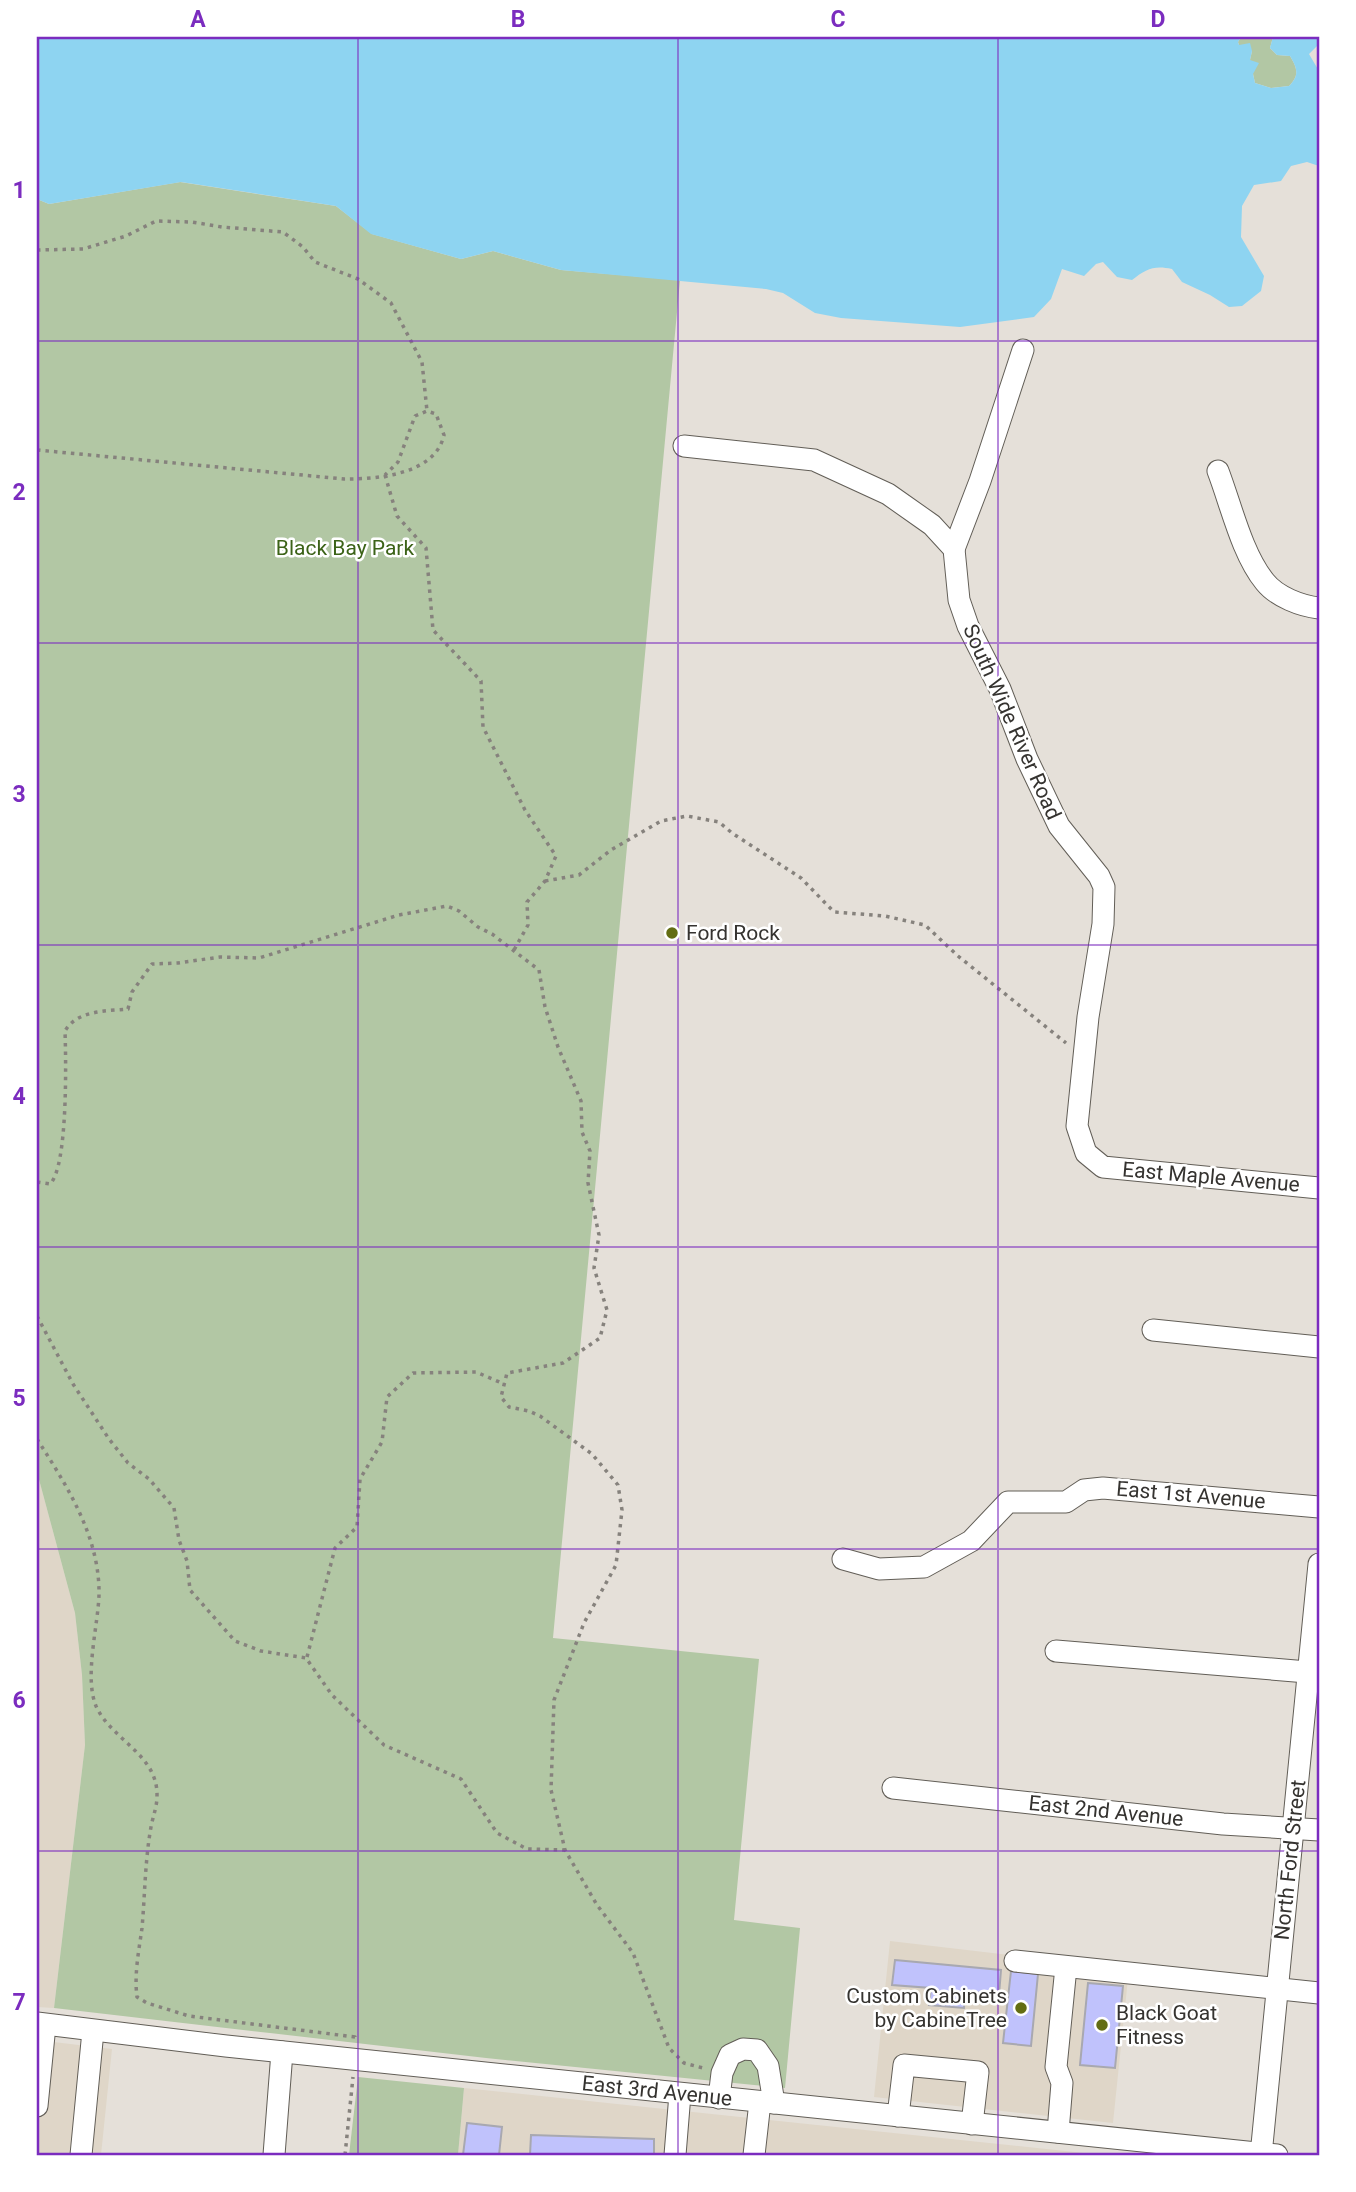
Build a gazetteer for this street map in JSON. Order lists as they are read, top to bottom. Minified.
{"streets":{"street":["South Wide River Road","East Maple Avenue","East 1st Avenue","East 2nd Avenue","North Ford Street","East 3rd Avenue"]},"crossings":[["South Wide River Road","East Maple Avenue"],["East 2nd Avenue","North Ford Street"],["North Ford Street","East 3rd Avenue"]],"parks":["Black Bay Park"],"places":["Ford Rock","Custom Cabinets by CabineTree","Black Goat Fitness"],"grid":{"columns":["A","B","C","D"],"rows":["1","2","3","4","5","6","7"]}}
